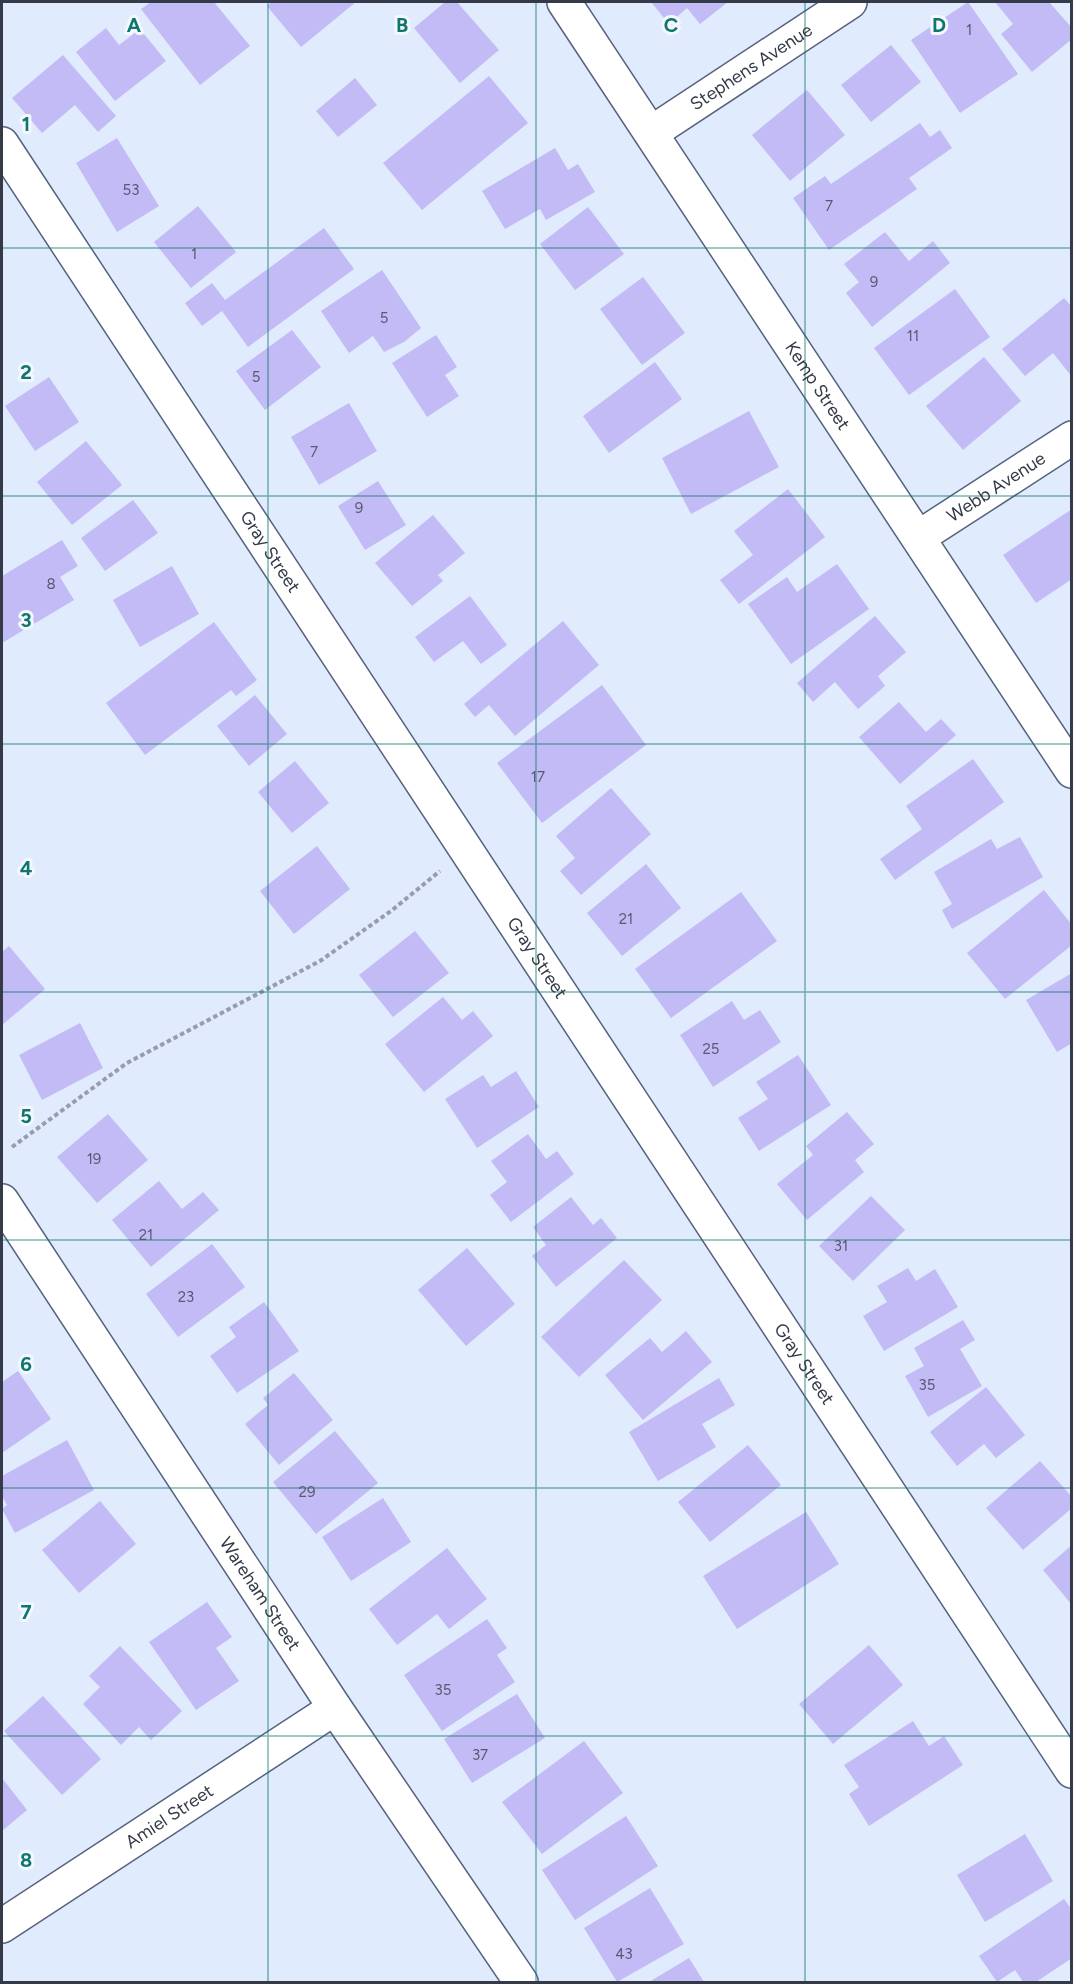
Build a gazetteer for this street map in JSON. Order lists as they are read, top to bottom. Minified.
{"streets":{"street":["Stephens Avenue","Kemp Street","Webb Avenue","Gray Street","Wareham Street","Amiel Street"]},"crossings":[["Stephens Avenue","Kemp Street"],["Kemp Street","Webb Avenue"],["Wareham Street","Amiel Street"]],"house_numbers":["1","53","7","1","9","5","11","5","7","9","8","17","21","25","19","21","31","23","35","29","35","37","43"],"grid":{"columns":["A","B","C","D"],"rows":["1","2","3","4","5","6","7","8"]}}
